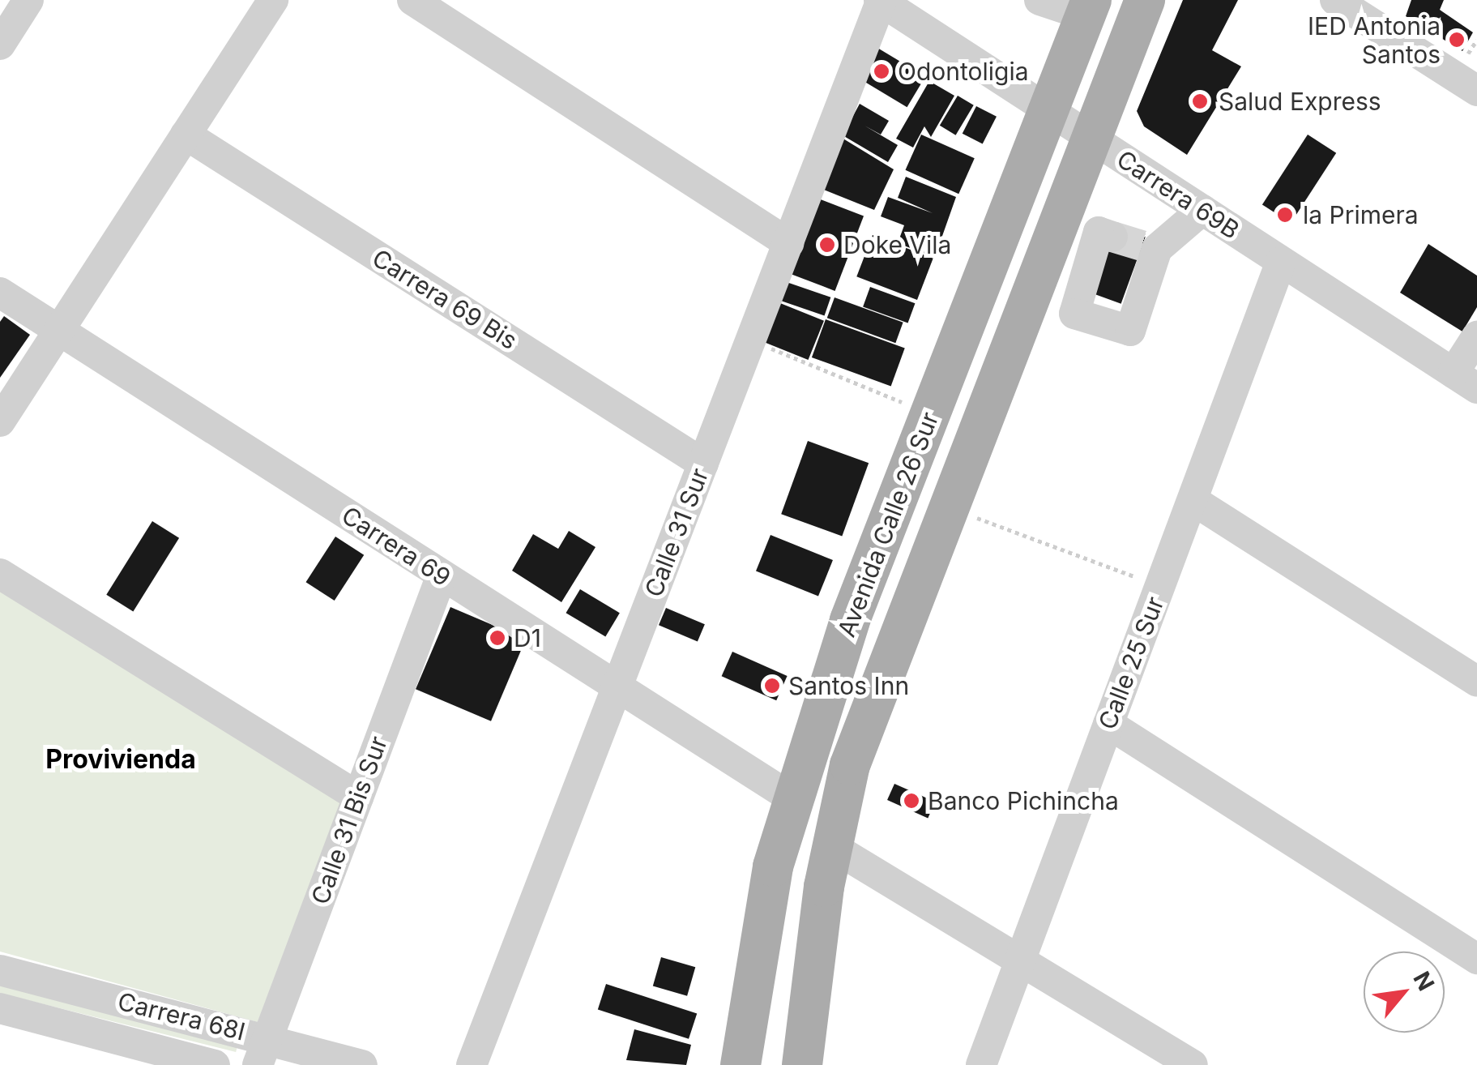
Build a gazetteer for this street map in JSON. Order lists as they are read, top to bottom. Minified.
{"streets":{"main road":["Avenida Calle 26 Sur"],"street":["Carrera 69B","Carrera 69 Bis","Calle 31 Sur","Carrera 69","Calle 25 Sur","Calle 31 Bis Sur","Carrera 68I"]},"crossings":[["Carrera 69B","Avenida Calle 26 Sur"],["Carrera 69B","Calle 31 Sur"],["Carrera 69B","Calle 25 Sur"],["Carrera 69 Bis","Calle 31 Sur"],["Avenida Calle 26 Sur","Carrera 69"],["Calle 31 Sur","Carrera 69"],["Carrera 69","Calle 31 Bis Sur"],["Calle 31 Bis Sur","Carrera 68I"]],"districts":["Provivienda"],"places":["IED Antonia Santos","Odontoligia","Salud Express","la Primera","Doke Vila","D1","Santos Inn","Banco Pichincha"],"north":"top right"}
